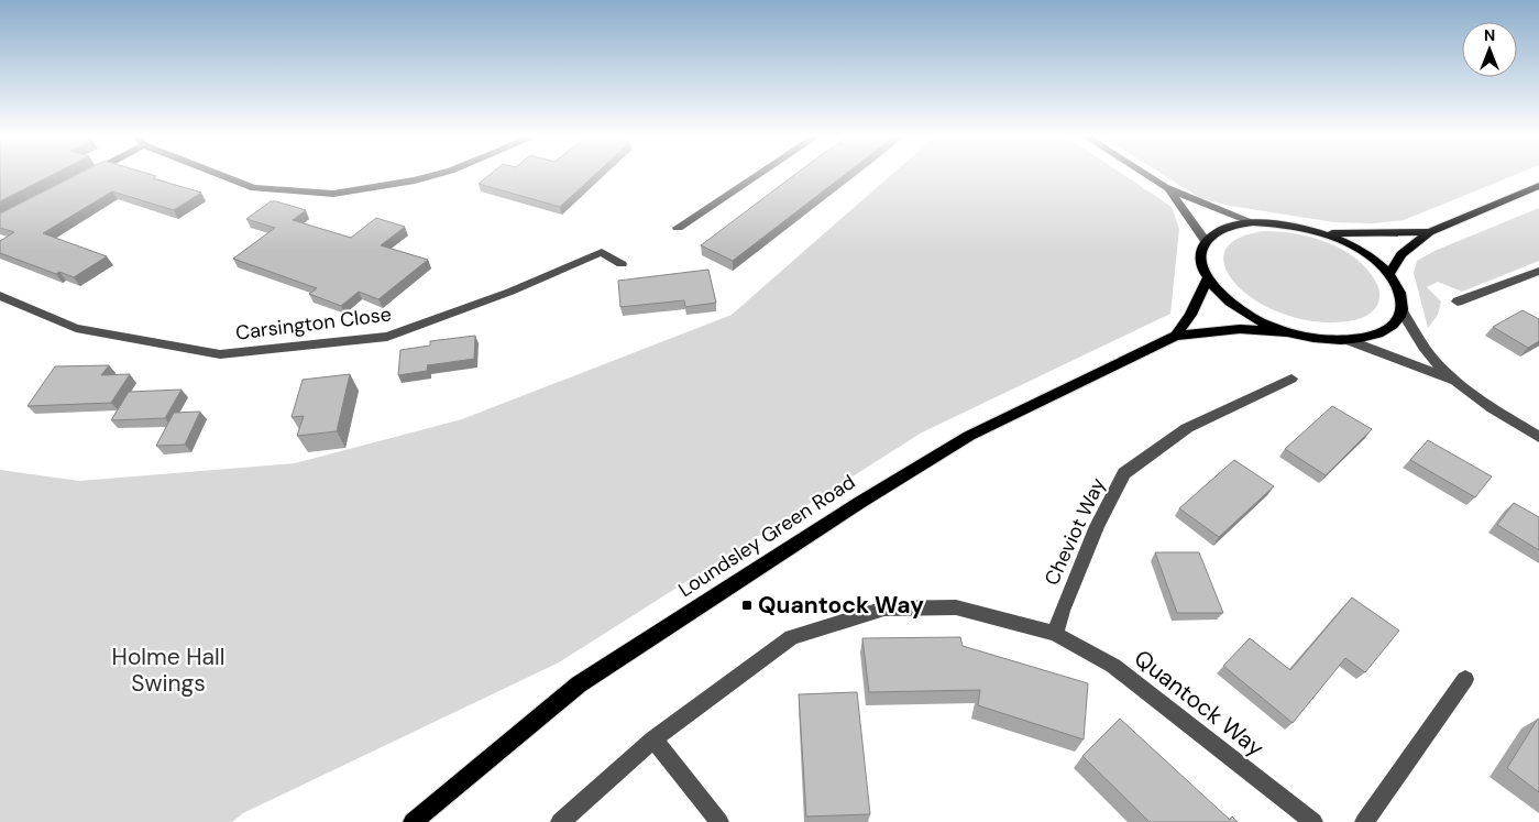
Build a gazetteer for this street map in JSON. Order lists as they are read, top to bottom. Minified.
{"streets":{"main road":["Loundsley Green Road"],"street":["Carsington Close","Cheviot Way","Quantock Way"]},"crossings":[["Cheviot Way","Quantock Way"]],"parks":["Holme Hall Swings"],"places":{"transit":["Quantock Way"]},"north":"top"}
